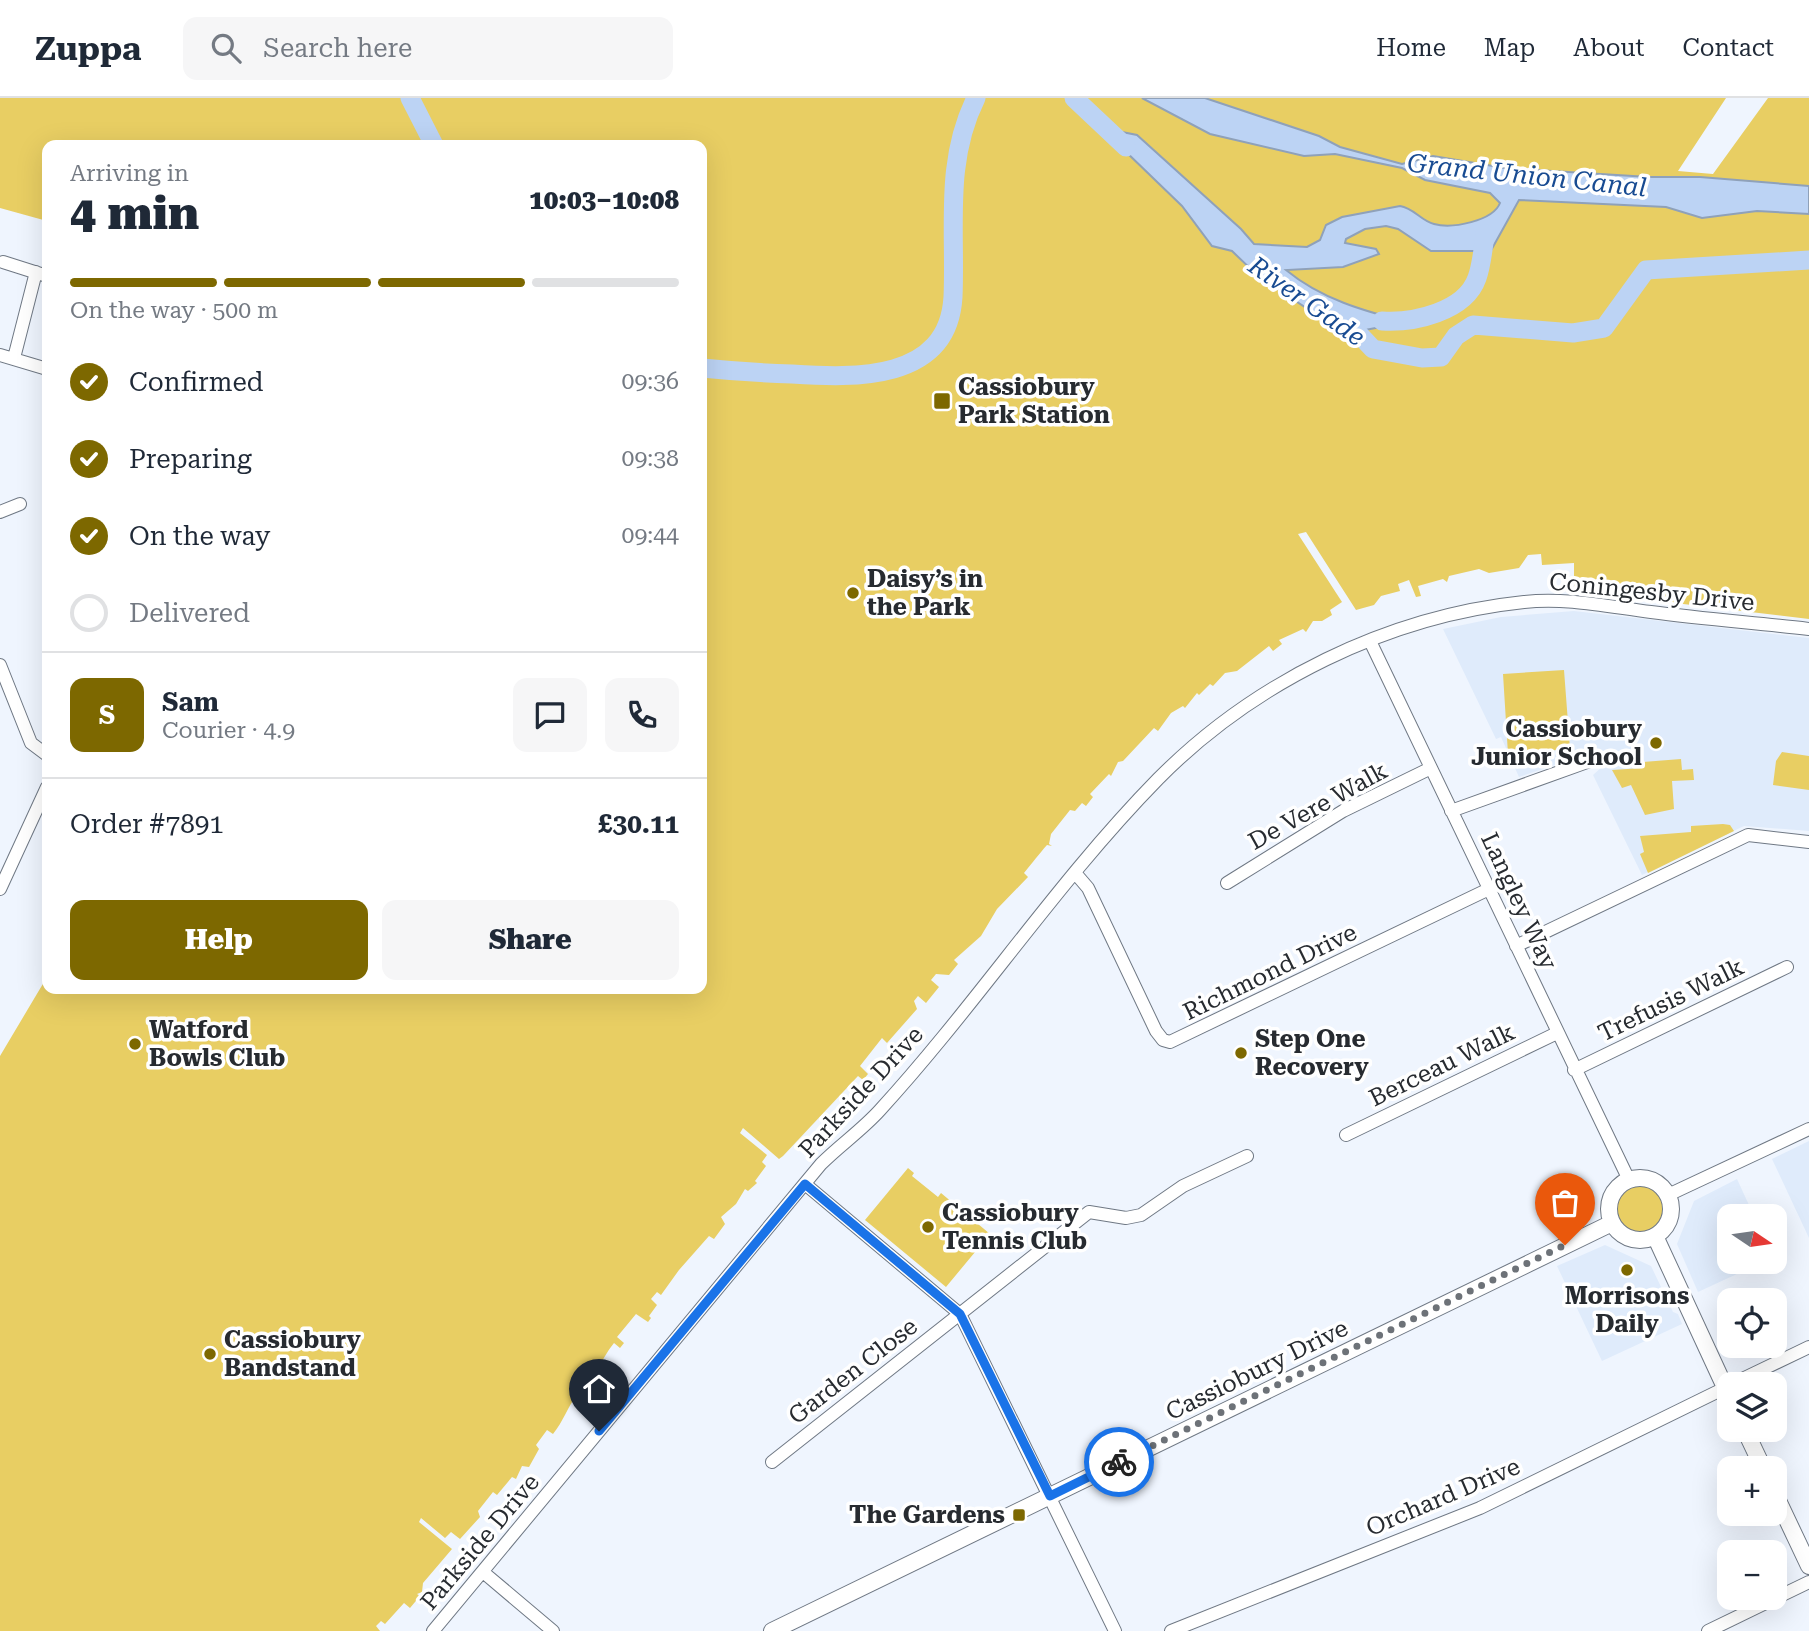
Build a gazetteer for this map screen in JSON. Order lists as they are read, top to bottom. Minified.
{"streets":{"street":["Coningesby Drive","De Vere Walk","Langley Way","Richmond Drive","Trefusis Walk","Berceau Walk","Parkside Drive","Cassiobury Drive","Garden Close","Orchard Drive"]},"crossings":[["Coningesby Drive","Langley Way"],["Coningesby Drive","Parkside Drive"],["De Vere Walk","Langley Way"],["Langley Way","Richmond Drive"],["Langley Way","Trefusis Walk"],["Langley Way","Berceau Walk"],["Langley Way","Parkside Drive"],["Langley Way","Cassiobury Drive"],["Richmond Drive","Parkside Drive"]],"water":["Grand Union Canal","River Gade"],"places":{"transit":["Cassiobury Park Station","The Gardens"],"other":["Daisy’s in the Park","Cassiobury Junior School","Watford Bowls Club","Step One Recovery","Cassiobury Tennis Club","Morrisons Daily","Cassiobury Bandstand"]},"north":"right","page":{"header":"Zuppa","search":"Search here","nav":["Home","Map","About","Contact"],"heading":["4 min","Arriving in","10:03–10:08"],"panel":["Sam","Courier · 4.9","Order #7891","£30.11"],"bar":"On the way · 500 m","list":[["Confirmed","09:36"],["Preparing","09:38"],["On the way","09:44"],"Delivered"],"round":"S","buttons":["Help","Share"],"map_buttons":["+","−"]}}
